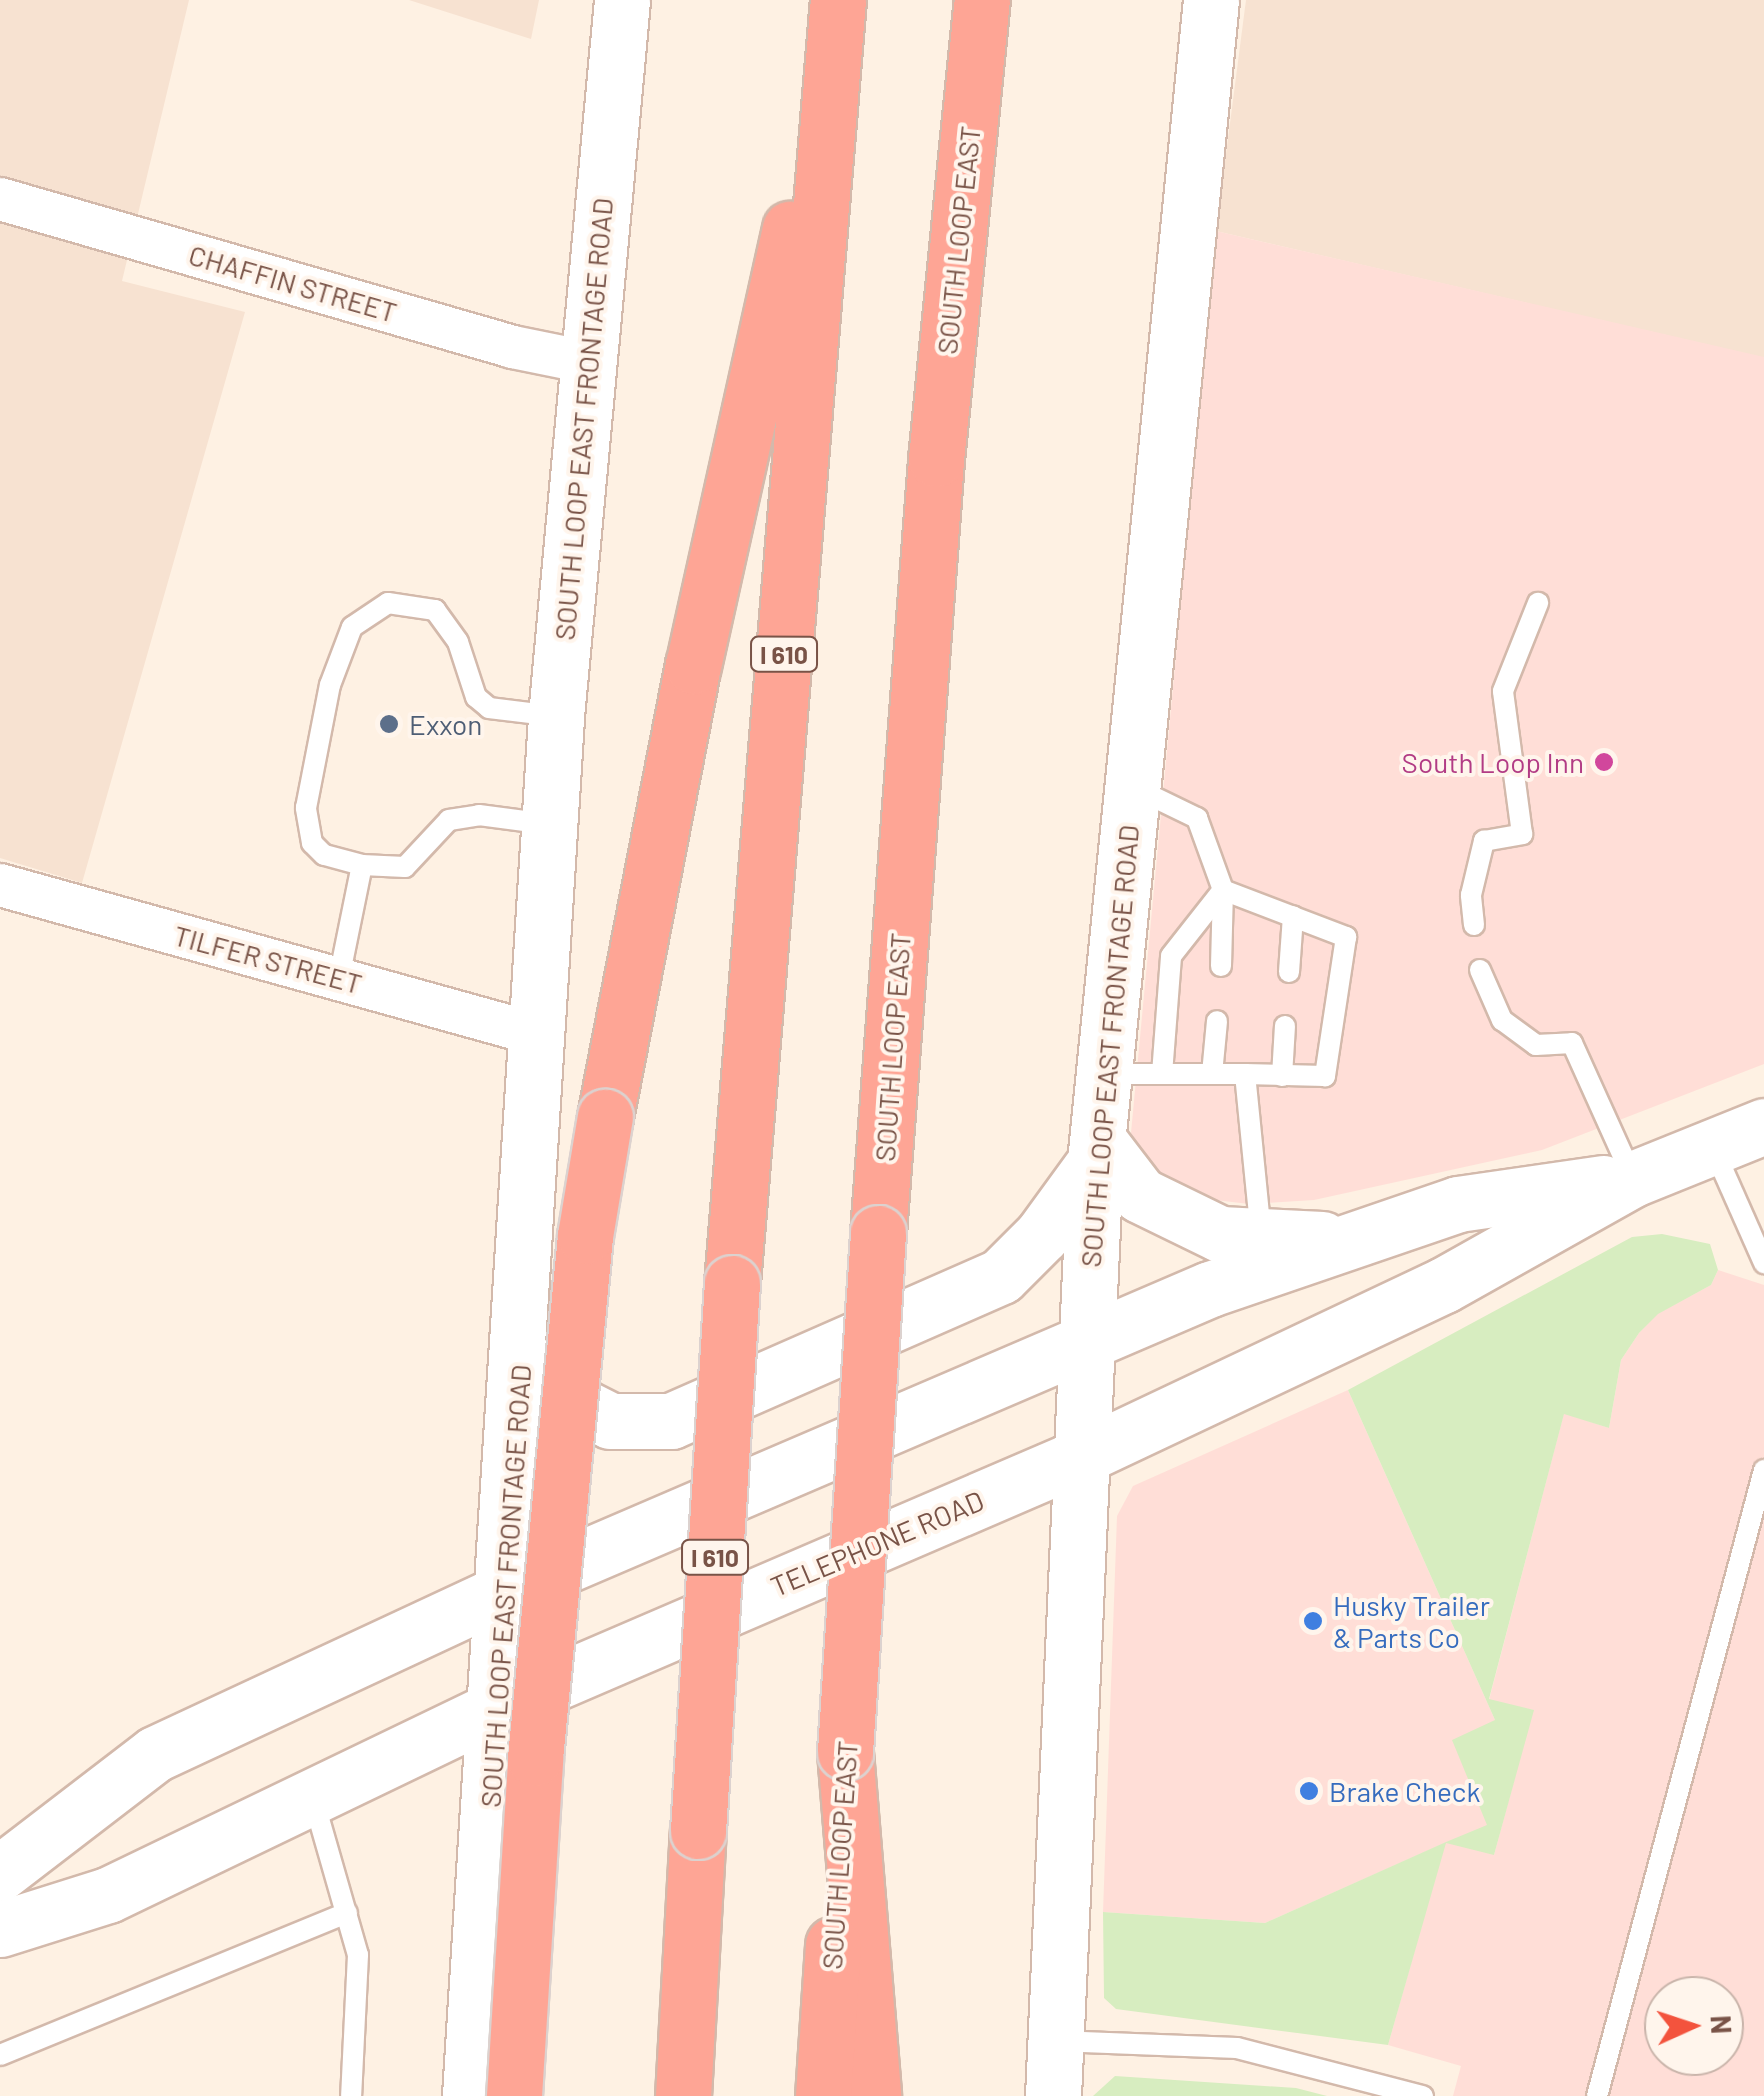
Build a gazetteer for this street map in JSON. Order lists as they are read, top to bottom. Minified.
{"streets":{"highway":["SOUTH LOOP EAST","I 610"],"main road":["SOUTH LOOP EAST FRONTAGE ROAD","TELEPHONE ROAD"],"street":["CHAFFIN STREET","TILFER STREET"]},"crossings":[["CHAFFIN STREET","SOUTH LOOP EAST FRONTAGE ROAD"],["SOUTH LOOP EAST FRONTAGE ROAD","TILFER STREET"],["SOUTH LOOP EAST FRONTAGE ROAD","TELEPHONE ROAD"]],"places":["Exxon","South Loop Inn","Husky Trailer & Parts Co","Brake Check"],"north":"right"}
